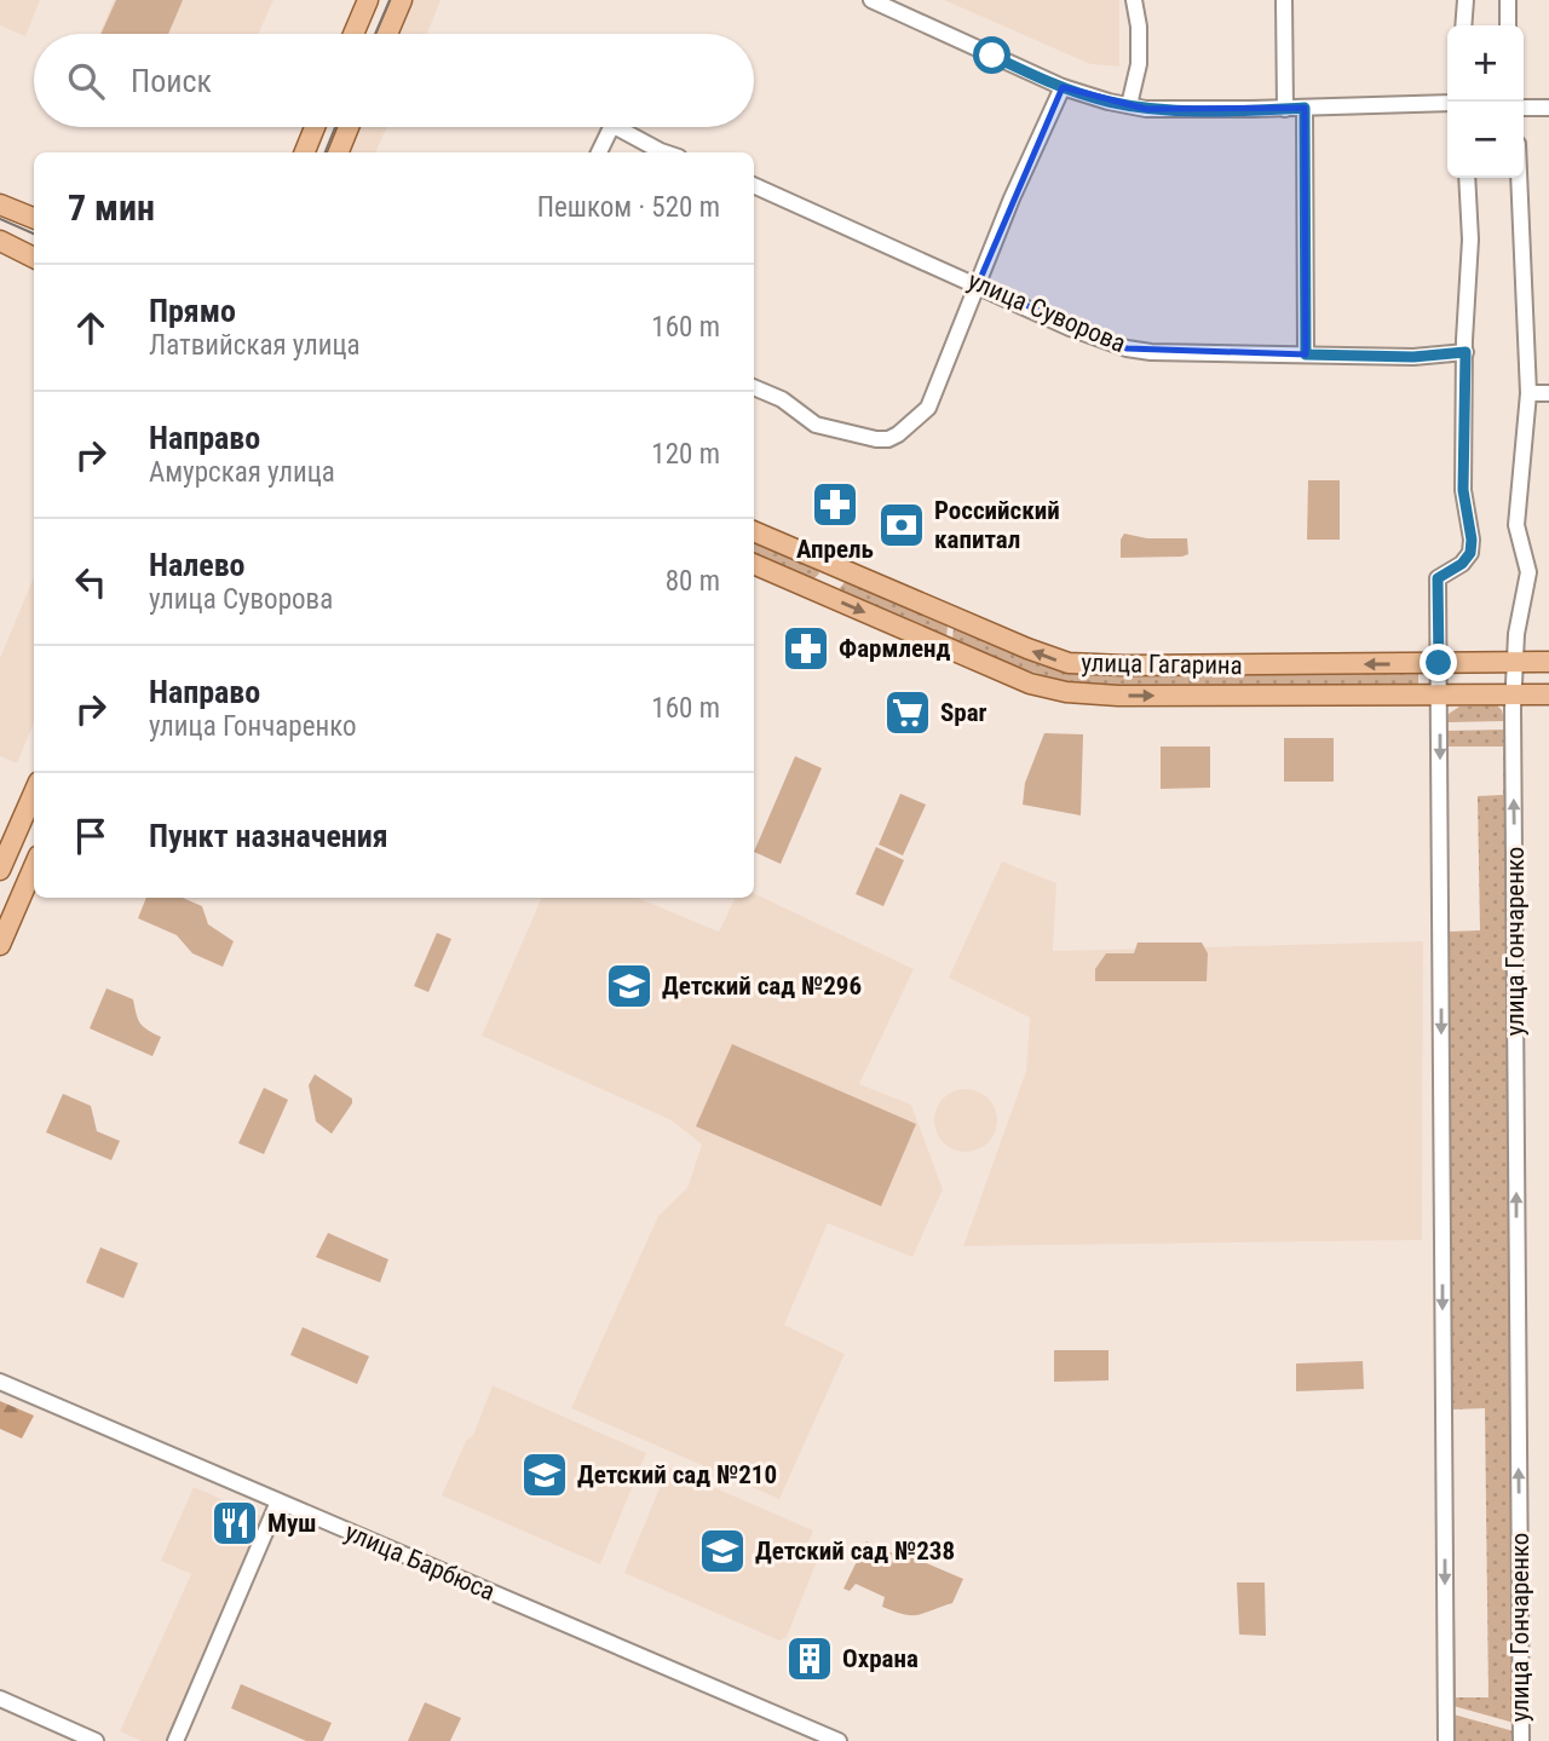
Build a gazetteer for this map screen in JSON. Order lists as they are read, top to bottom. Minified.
{"streets":{"main road":["улица Гагарина"],"street":["улица Суворова","улица Гончаренко","улица Барбюса"]},"crossings":[["улица Гагарина","улица Гончаренко"]],"places":{"pharmacy":["Апрель","Фармленд"],"bank":["Российский капитал"],"supermarket":["Spar"],"school or university":["Детский сад №296","Детский сад №210","Детский сад №238"],"restaurant":["Муш"],"building":["Охрана"]},"page":{"map_buttons":["+","−"],"search":"Поиск","heading":["7 мин","Пешком · 520 m"],"list":[["Прямо","Латвийская улица","160 m"],["Направо","Амурская улица","120 m"],["Налево","улица Суворова","80 m"],["Направо","улица Гончаренко","160 m"],"Пункт назначения"]}}
